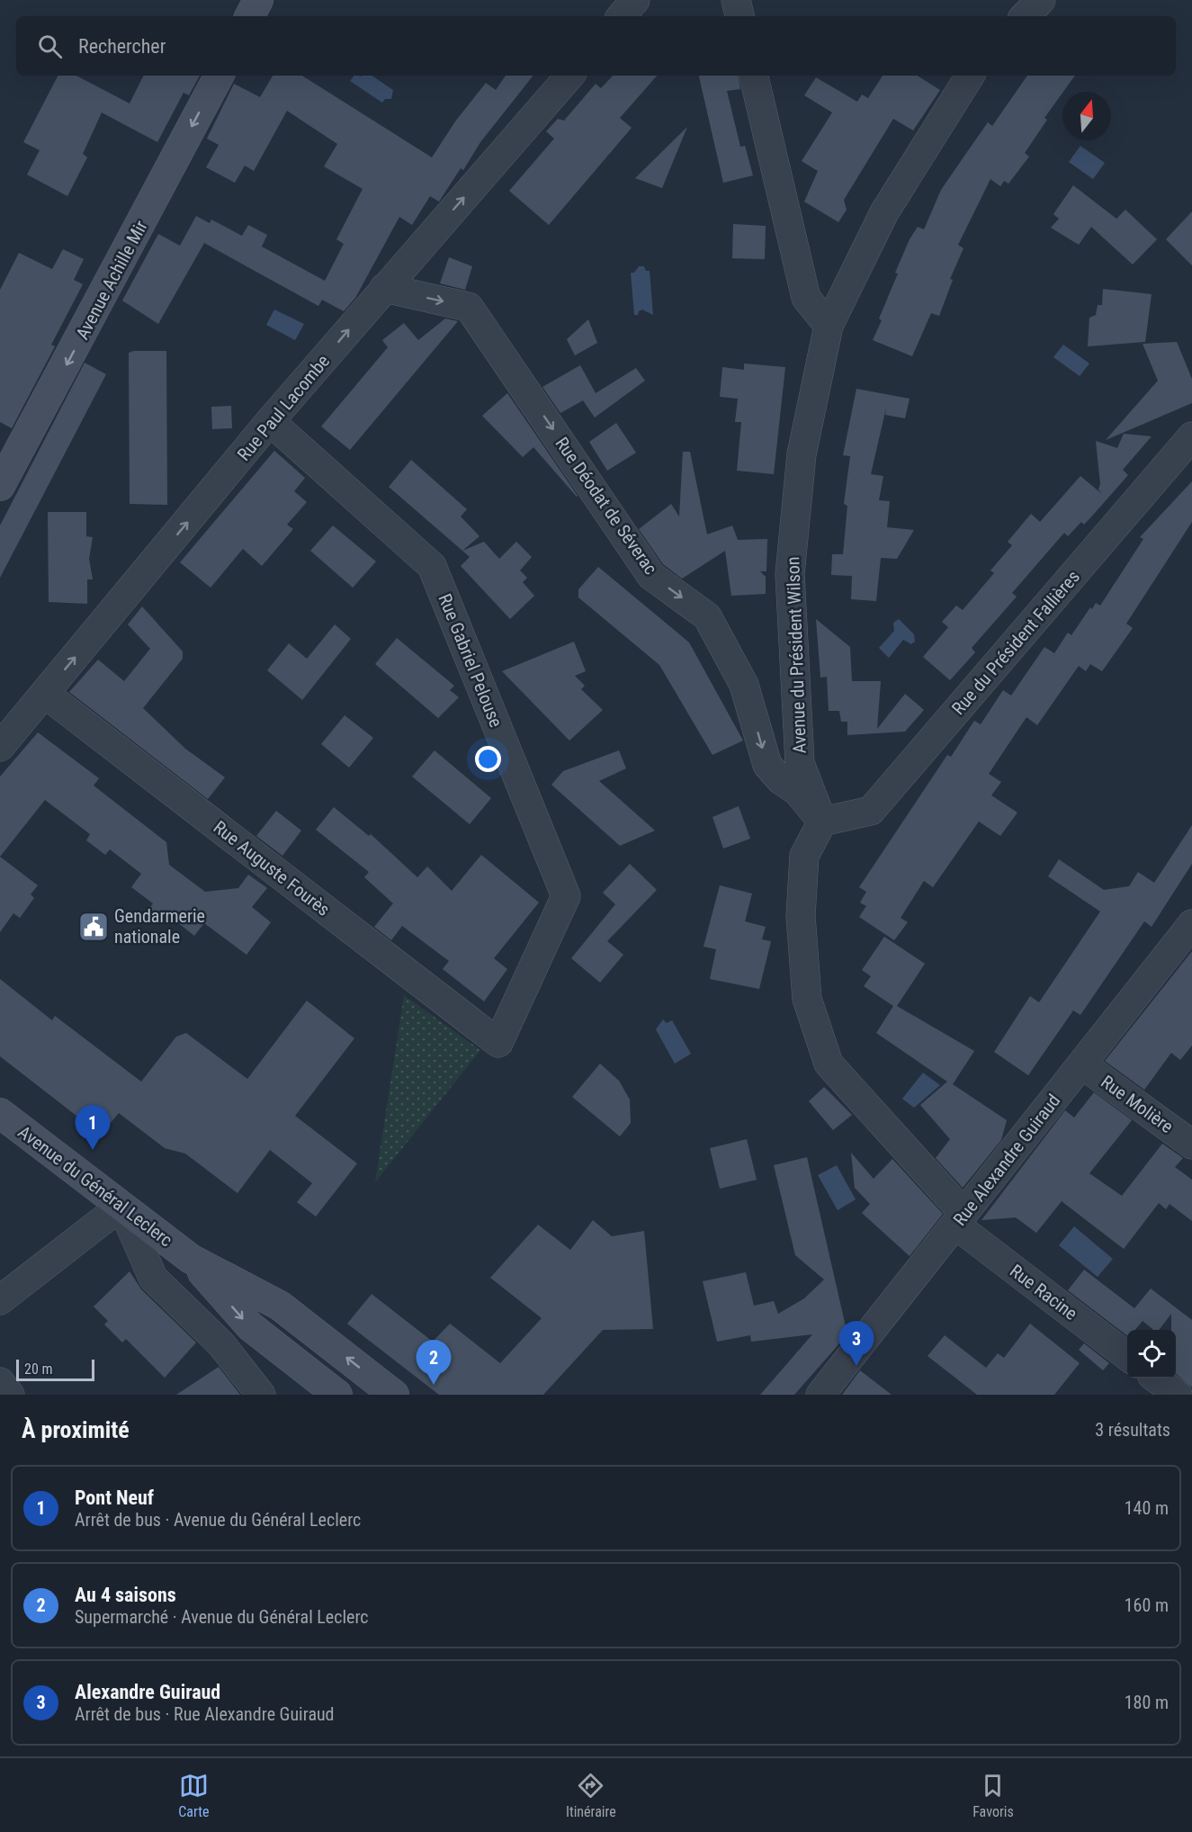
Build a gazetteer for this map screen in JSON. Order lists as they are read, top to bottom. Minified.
{"streets":{"main road":["Avenue Achille Mir","Avenue du Général Leclerc"],"street":["Rue Paul Lacombe","Rue Déodat de Séverac","Rue du Président Fallières","Avenue du Président Wilson","Rue Gabriel Pelouse","Rue Auguste Fourès","Rue Molière","Rue Alexandre Guiraud","Rue Racine"]},"crossings":[["Rue Paul Lacombe","Rue Déodat de Séverac"],["Rue Paul Lacombe","Rue Gabriel Pelouse"],["Rue Paul Lacombe","Rue Auguste Fourès"],["Rue Déodat de Séverac","Rue du Président Fallières"],["Rue Déodat de Séverac","Avenue du Président Wilson"],["Rue du Président Fallières","Avenue du Président Wilson"],["Rue Gabriel Pelouse","Rue Auguste Fourès"],["Rue Molière","Rue Alexandre Guiraud"],["Rue Alexandre Guiraud","Rue Racine"]],"one_way":["Avenue Achille Mir","Rue Paul Lacombe","Rue Déodat de Séverac"],"places":{"public building":["Gendarmerie nationale"]},"scale_bar":"20 m","north":"top","page":{"search":"Rechercher","pins":["1","3","2"],"scale":"20 m","heading":["À proximité","3 résultats"],"list":[{"mark":"1","name":"Pont Neuf","note":"Arrêt de bus · Avenue du Général Leclerc","value":"140 m"},{"mark":"2","name":"Au 4 saisons","note":"Supermarché · Avenue du Général Leclerc","value":"160 m"},{"mark":"3","name":"Alexandre Guiraud","note":"Arrêt de bus · Rue Alexandre Guiraud","value":"180 m"}],"nav":["Carte","Itinéraire","Favoris"]}}
